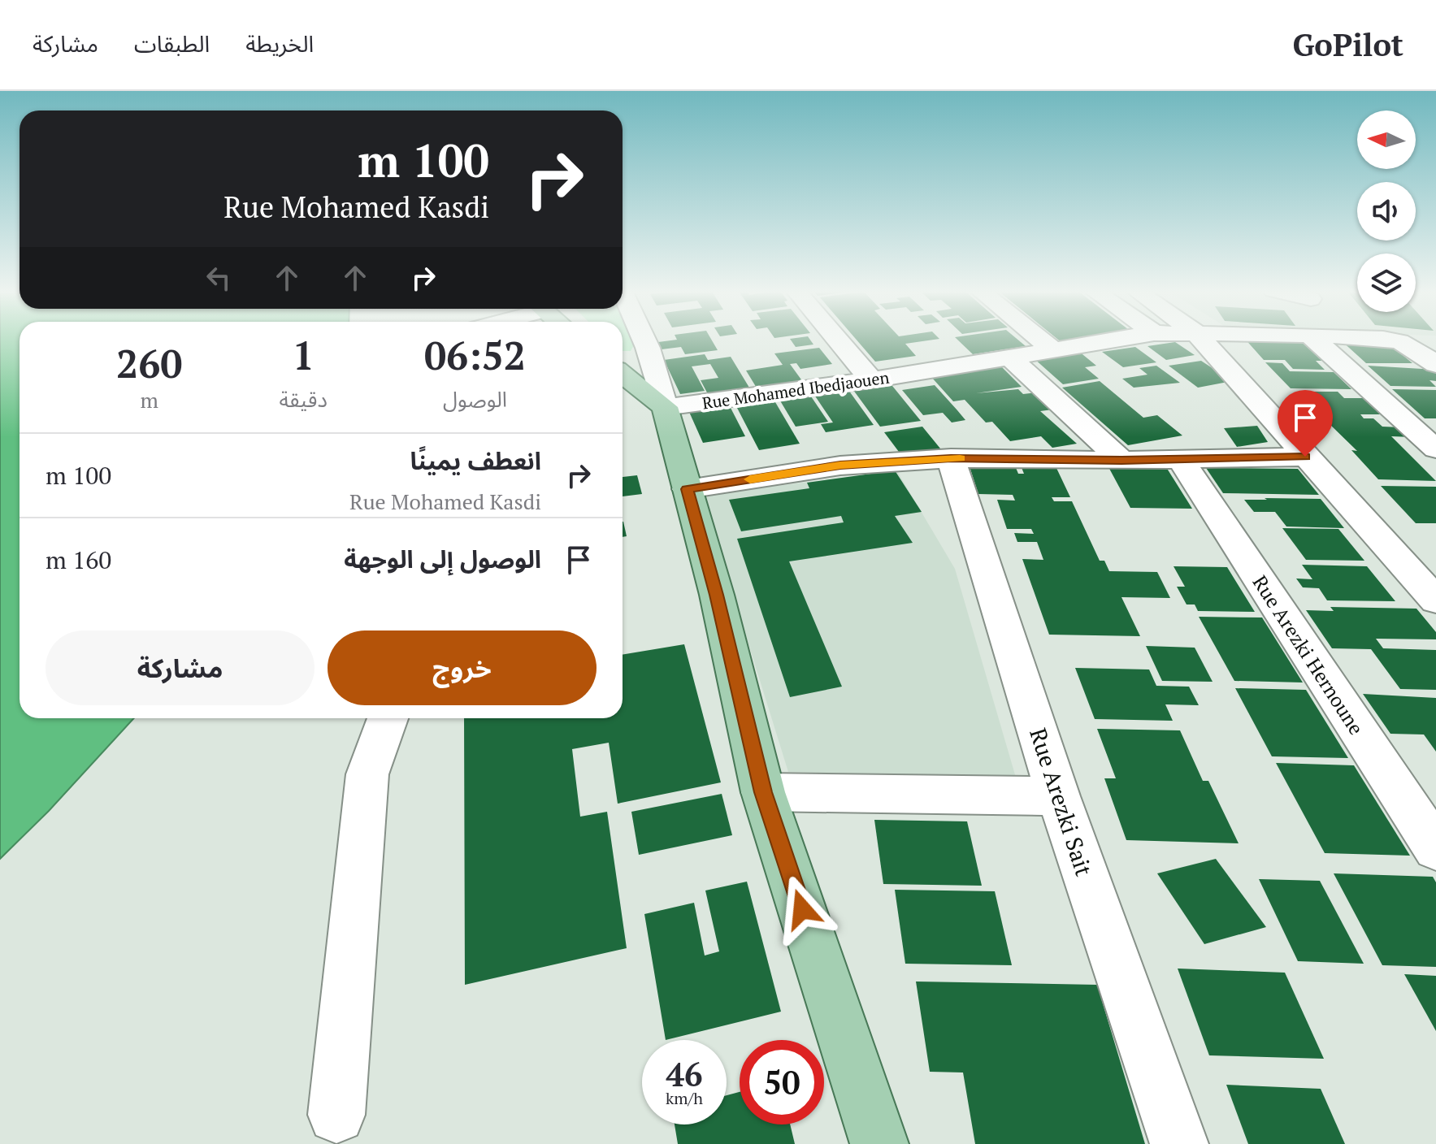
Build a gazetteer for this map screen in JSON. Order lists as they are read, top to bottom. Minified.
{"streets":{"street":["Rue Mohamed Ibedjaouen","Rue Arezki Hernoune","Rue Arezki Sait"]},"north":"left","page":{"header":"GoPilot","nav":["الخريطة","الطبقات","مشاركة"],"turn":["100 m","Rue Mohamed Kasdi"],"eta":["06:52","الوصول","1","دقيقة","260","m"],"list":[{"name":"انعطف يمينًا","note":"Rue Mohamed Kasdi","value":"100 m"},{"name":"الوصول إلى الوجهة","value":"160 m"}],"buttons":["خروج","مشاركة"],"speed":"46 km/h","limit":"50"}}
